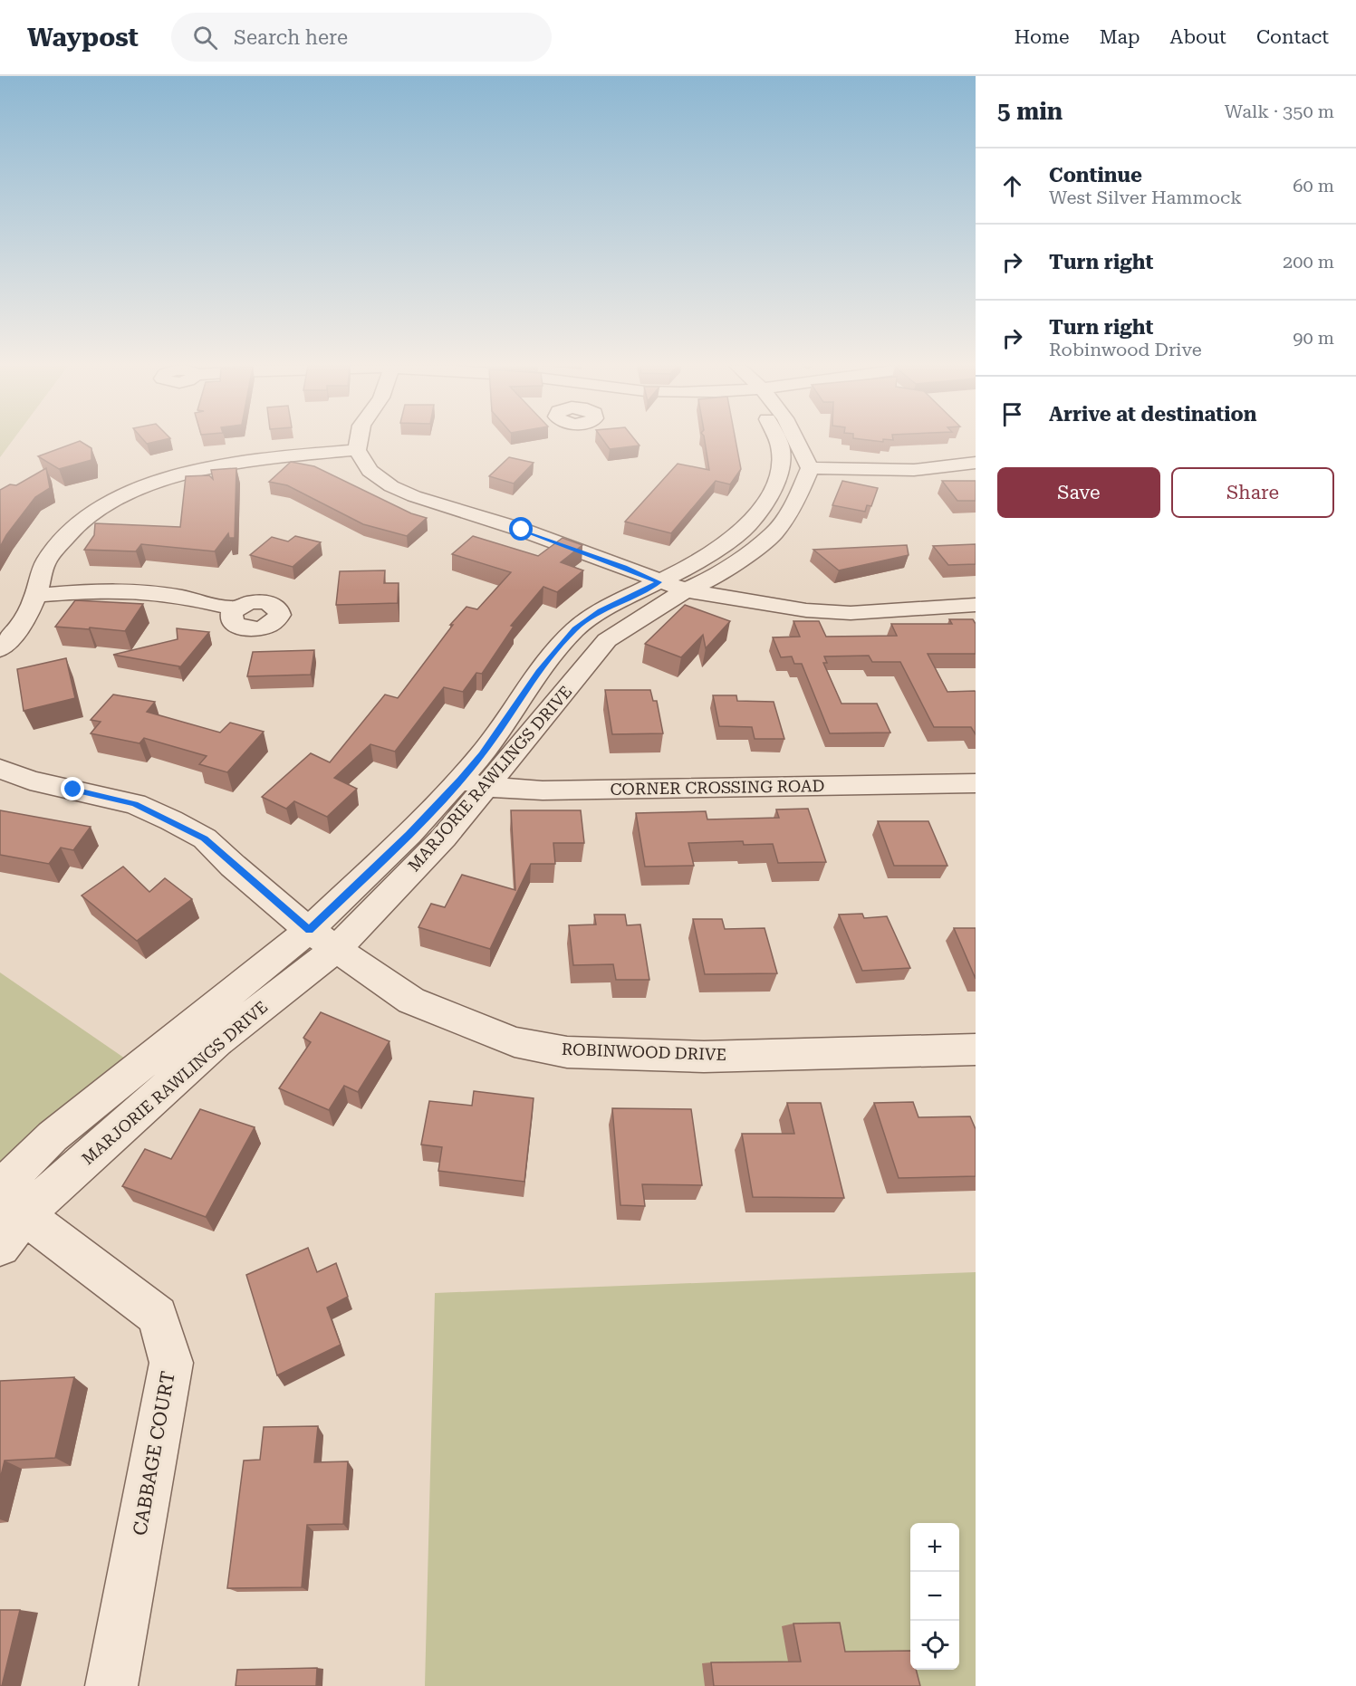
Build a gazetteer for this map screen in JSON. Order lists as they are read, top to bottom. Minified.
{"streets":{"street":["MARJORIE RAWLINGS DRIVE","CORNER CROSSING ROAD","ROBINWOOD DRIVE","CABBAGE COURT"]},"crossings":[["MARJORIE RAWLINGS DRIVE","CORNER CROSSING ROAD"],["MARJORIE RAWLINGS DRIVE","ROBINWOOD DRIVE"],["MARJORIE RAWLINGS DRIVE","CABBAGE COURT"]],"page":{"header":"Waypost","search":"Search here","nav":["Home","Map","About","Contact"],"heading":["5 min","Walk · 350 m"],"list":[["Continue","West Silver Hammock","60 m"],["Turn right","200 m"],["Turn right","Robinwood Drive","90 m"],"Arrive at destination"],"buttons":["Save","Share"],"map_buttons":["+","−"]}}
